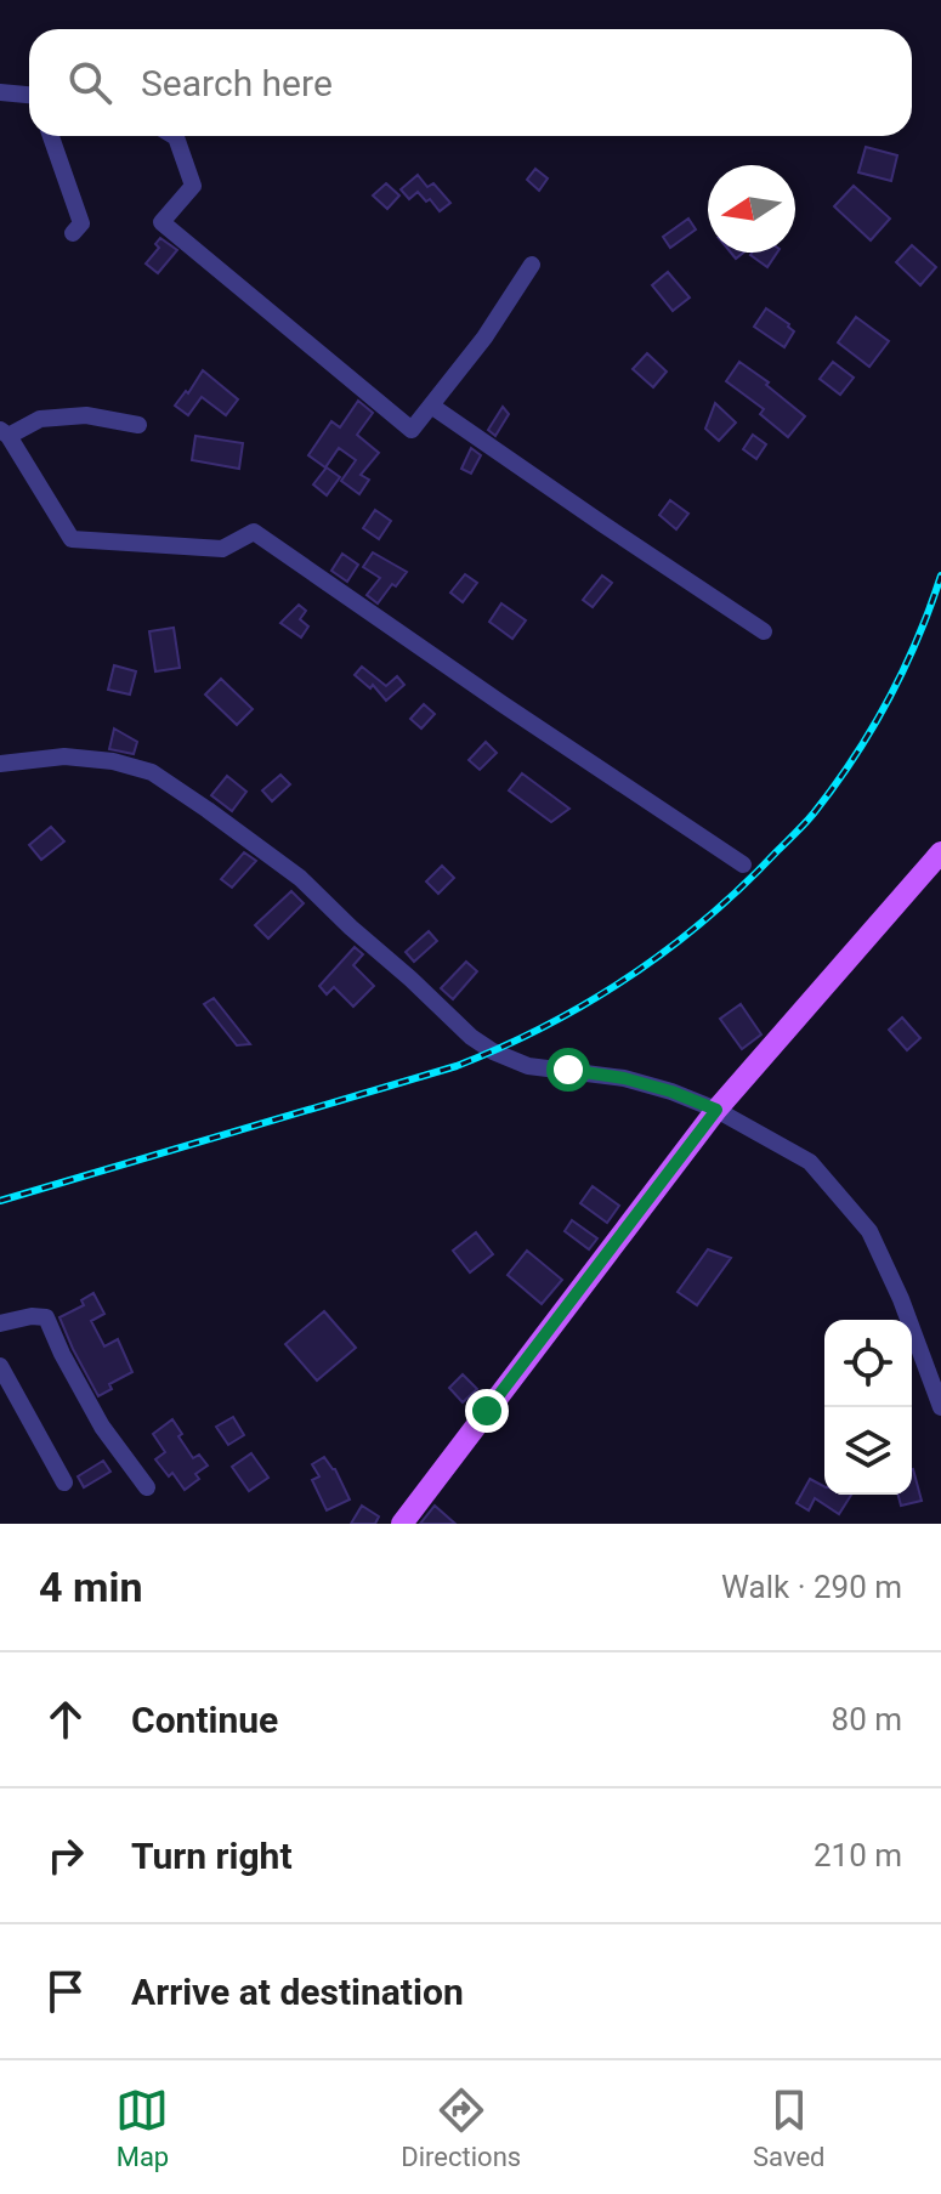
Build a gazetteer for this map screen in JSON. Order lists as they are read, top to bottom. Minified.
{"north":"left","page":{"search":"Search here","heading":["4 min","Walk · 290 m"],"list":[["Continue","80 m"],["Turn right","210 m"],"Arrive at destination"],"nav":["Map","Directions","Saved"]}}
